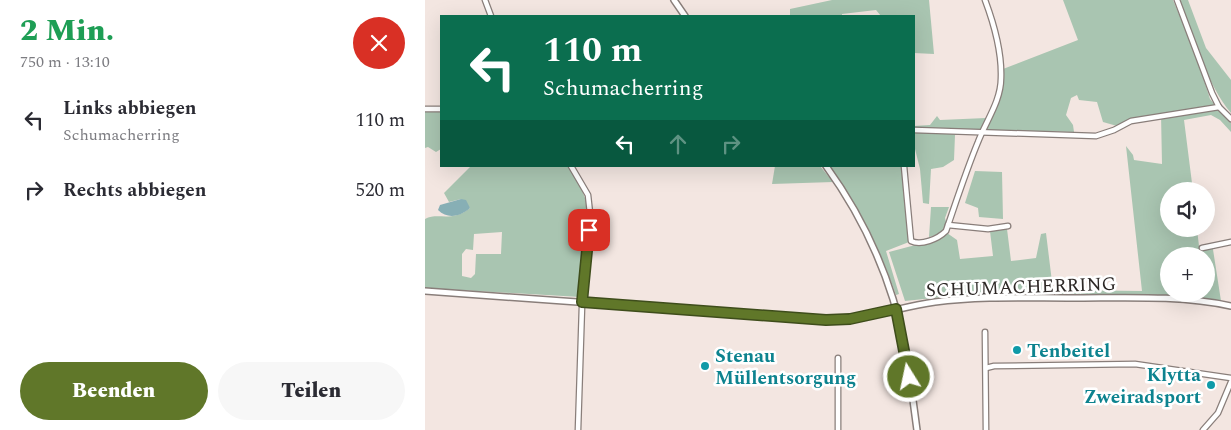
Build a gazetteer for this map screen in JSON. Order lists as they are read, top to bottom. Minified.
{"streets":{"main road":["SCHUMACHERRING"]},"places":["Tenbeitel","Stenau Müllentsorgung","Klytta Zweiradsport"],"page":{"heading":["2 Min.","750 m · 13:10"],"turn":["110 m","Schumacherring"],"list":[{"name":"Links abbiegen","note":"Schumacherring","value":"110 m"},{"name":"Rechts abbiegen","value":"520 m"}],"map_buttons":"+","buttons":["Beenden","Teilen"]}}
